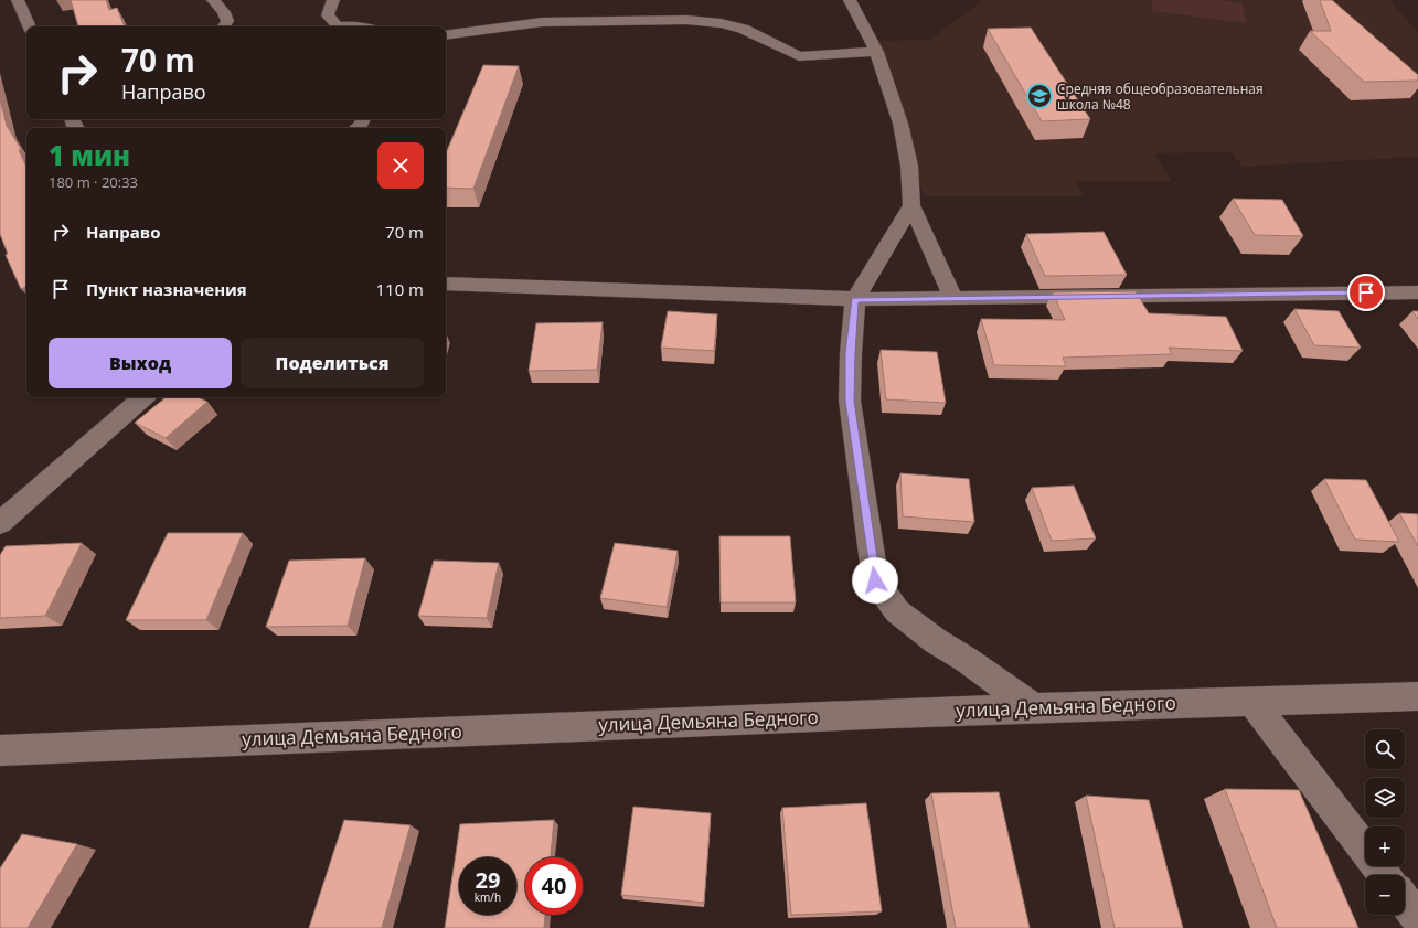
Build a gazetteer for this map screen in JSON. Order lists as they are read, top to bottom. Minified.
{"streets":{"street":["улица Демьяна Бедного"]},"places":{"school or university":["Средняя общеобразовательная школа №48"]},"page":{"turn":["70 m","Направо"],"heading":["1 мин","180 m · 20:33"],"list":[{"name":"Направо","value":"70 m"},{"name":"Пункт назначения","value":"110 m"}],"buttons":["Выход","Поделиться"],"map_buttons":["+","−"],"speed":"29 km/h","limit":"40"}}
